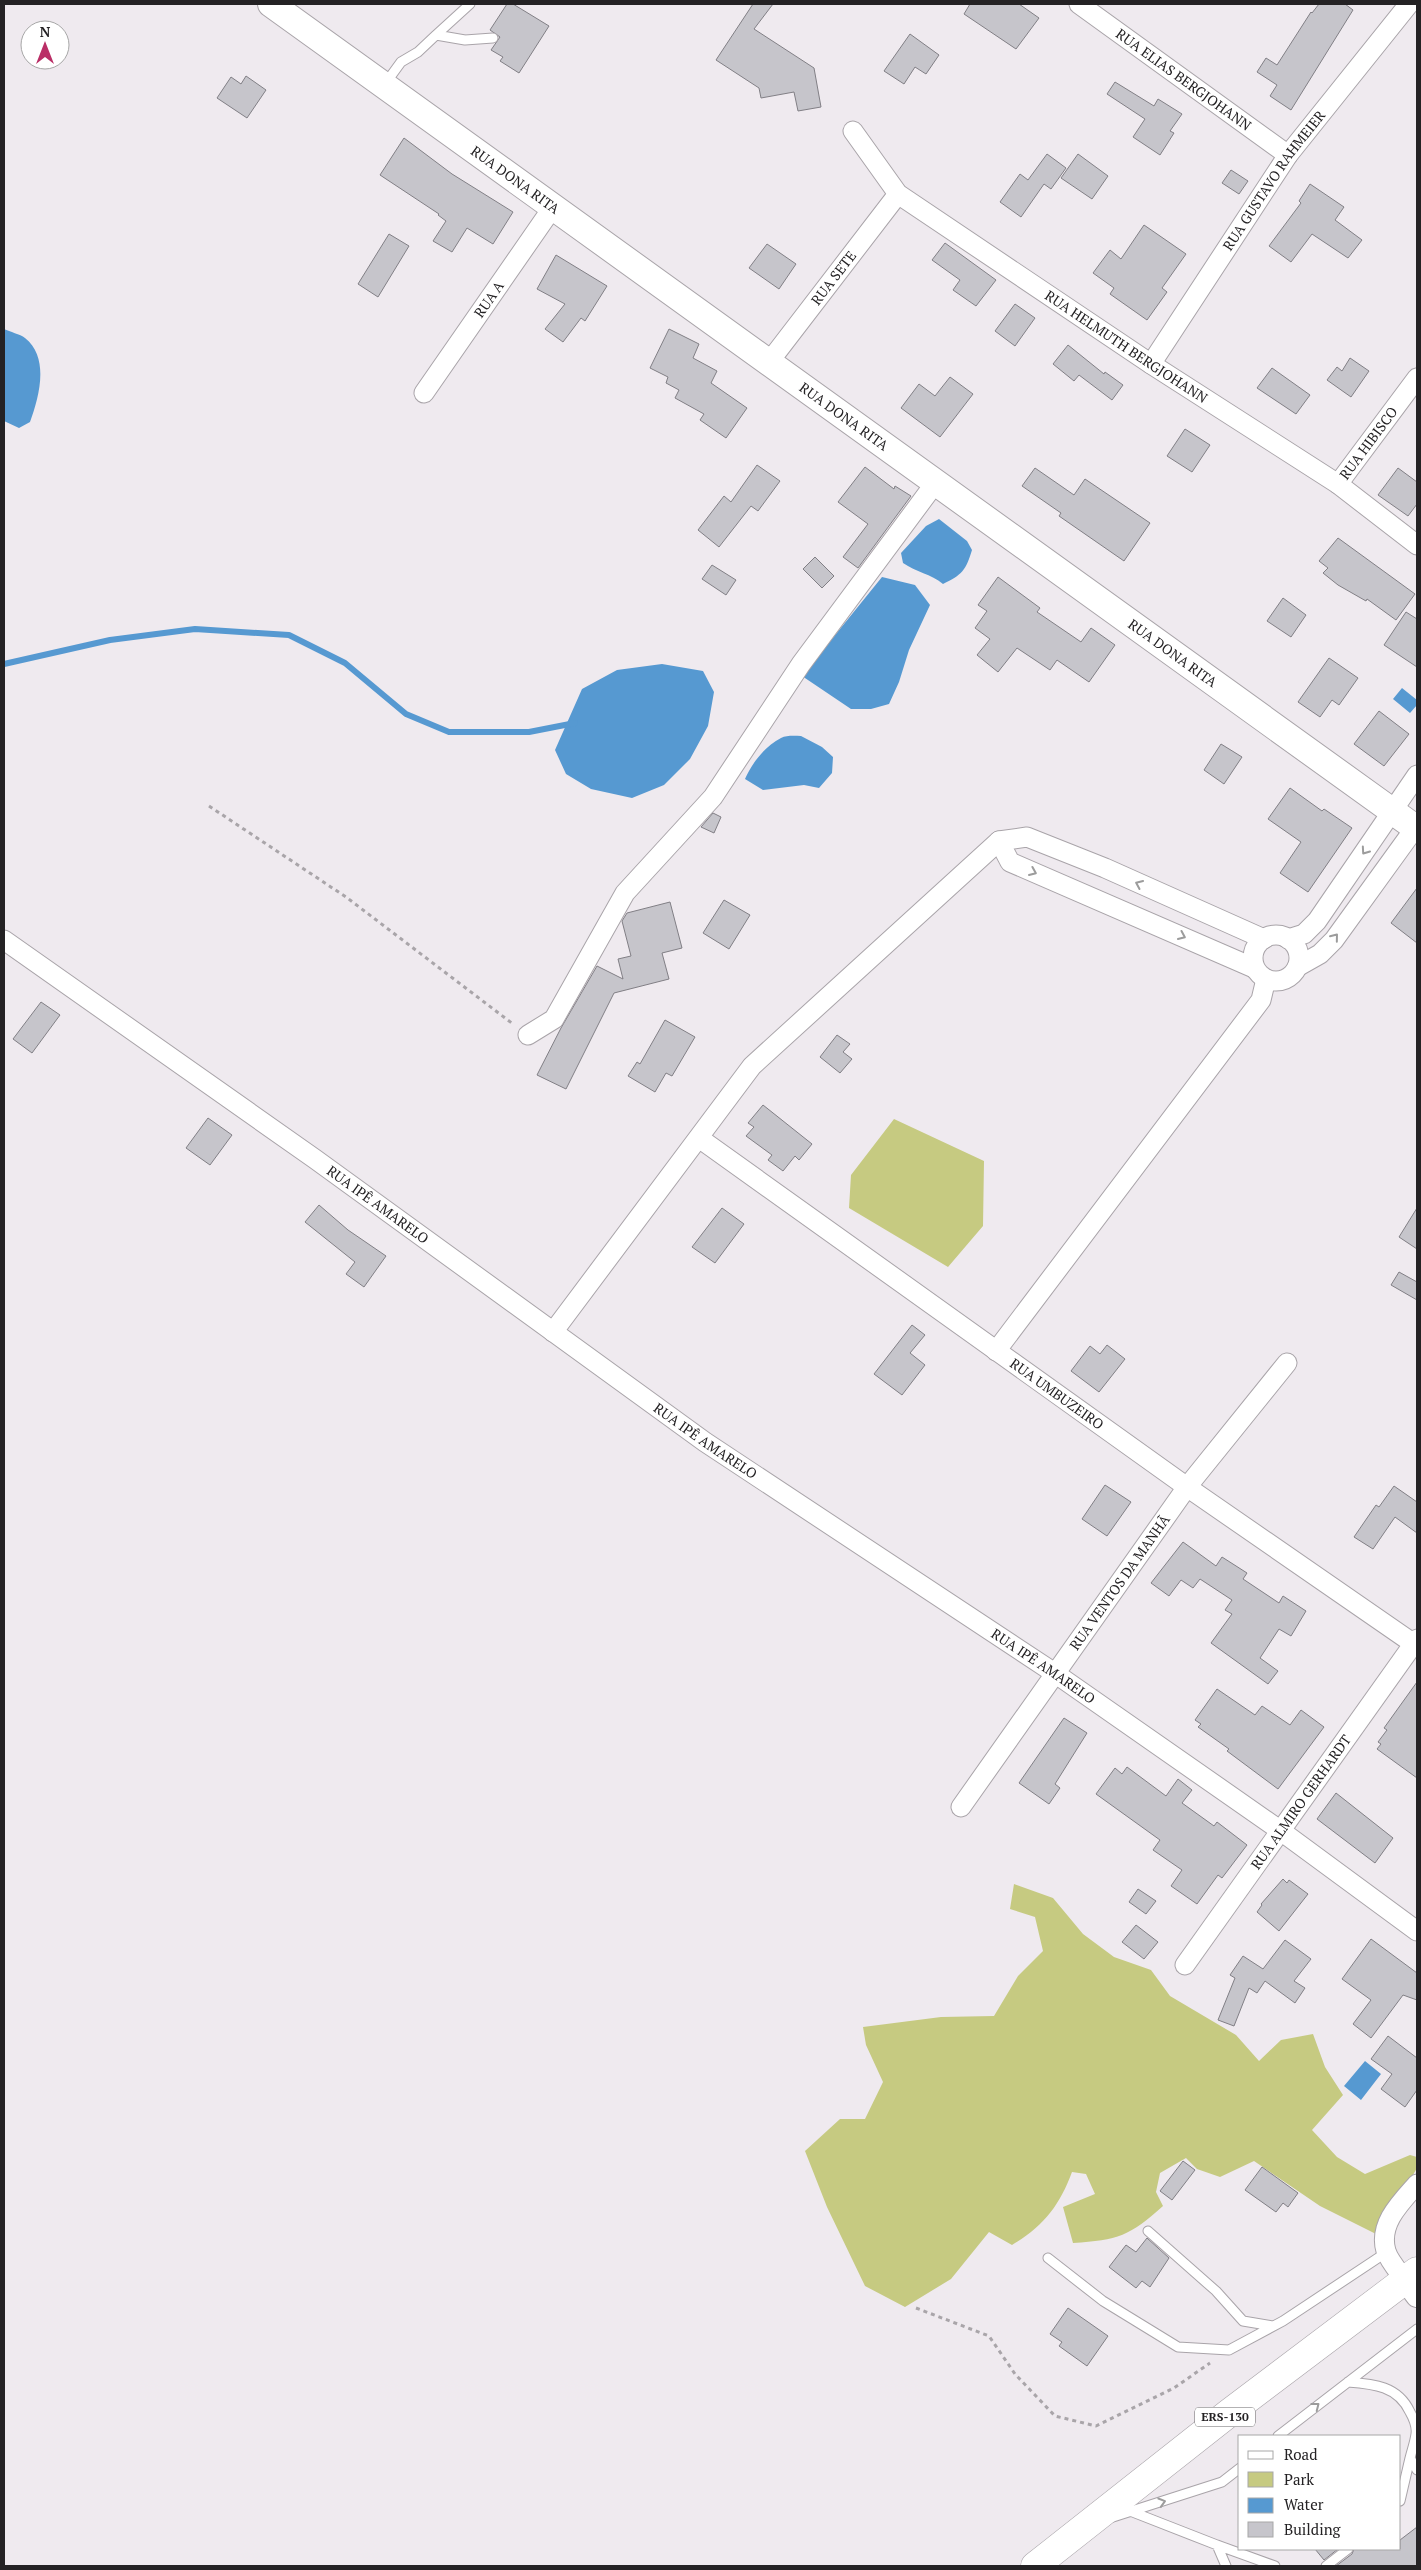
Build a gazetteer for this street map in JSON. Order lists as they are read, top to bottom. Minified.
{"streets":{"main road":["RUA DONA RITA","ERS-130"],"street":["RUA ELIAS BERGJOHANN","RUA GUSTAVO RAHMEIER","RUA SETE","RUA A","RUA HELMUTH BERGJOHANN","RUA HIBISCO","RUA IPÊ AMARELO","RUA UMBUZEIRO","RUA VENTOS DA MANHÃ","RUA ALMIRO GERHARDT"]},"crossings":[["RUA ELIAS BERGJOHANN","RUA GUSTAVO RAHMEIER"],["RUA DONA RITA","RUA SETE"],["RUA DONA RITA","RUA A"],["RUA GUSTAVO RAHMEIER","RUA HELMUTH BERGJOHANN"],["RUA SETE","RUA HELMUTH BERGJOHANN"],["RUA HELMUTH BERGJOHANN","RUA HIBISCO"],["RUA IPÊ AMARELO","RUA VENTOS DA MANHÃ"],["RUA IPÊ AMARELO","RUA ALMIRO GERHARDT"],["RUA UMBUZEIRO","RUA VENTOS DA MANHÃ"],["RUA UMBUZEIRO","RUA ALMIRO GERHARDT"]],"legend":["Road","Park","Water","Building"],"north":"top"}
